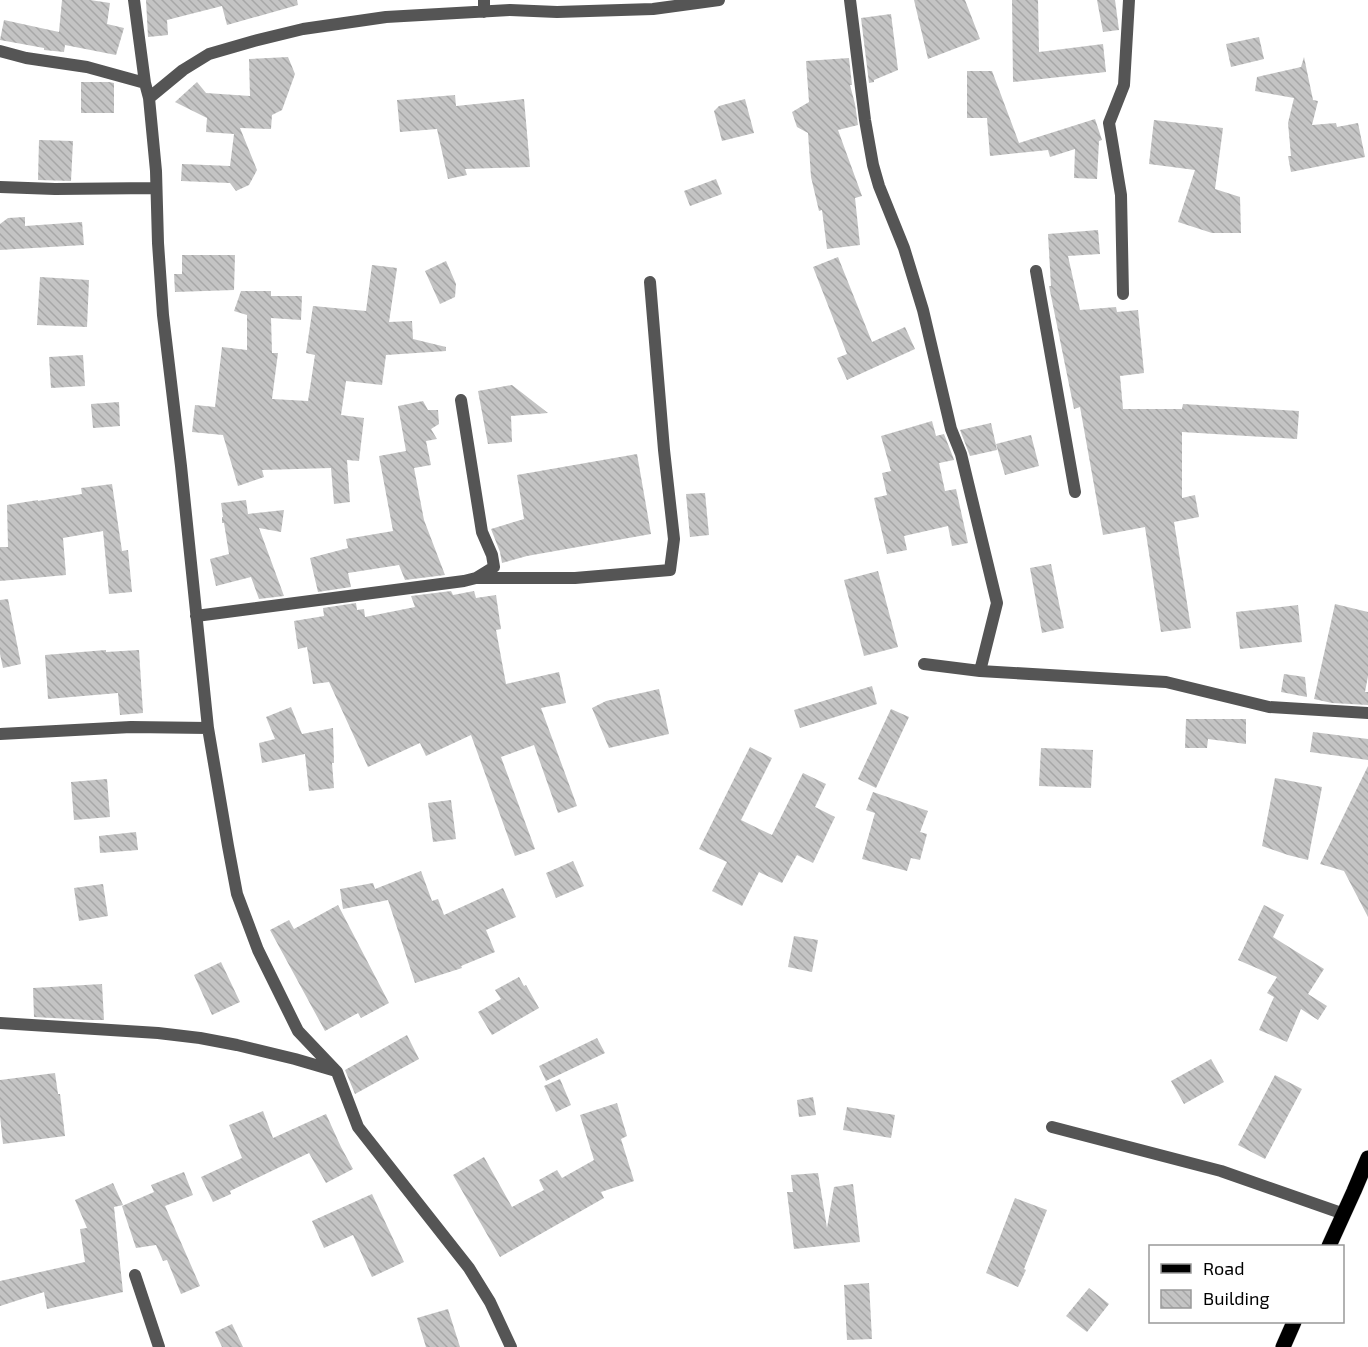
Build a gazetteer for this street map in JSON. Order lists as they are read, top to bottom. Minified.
{"legend":["Road","Building"]}
